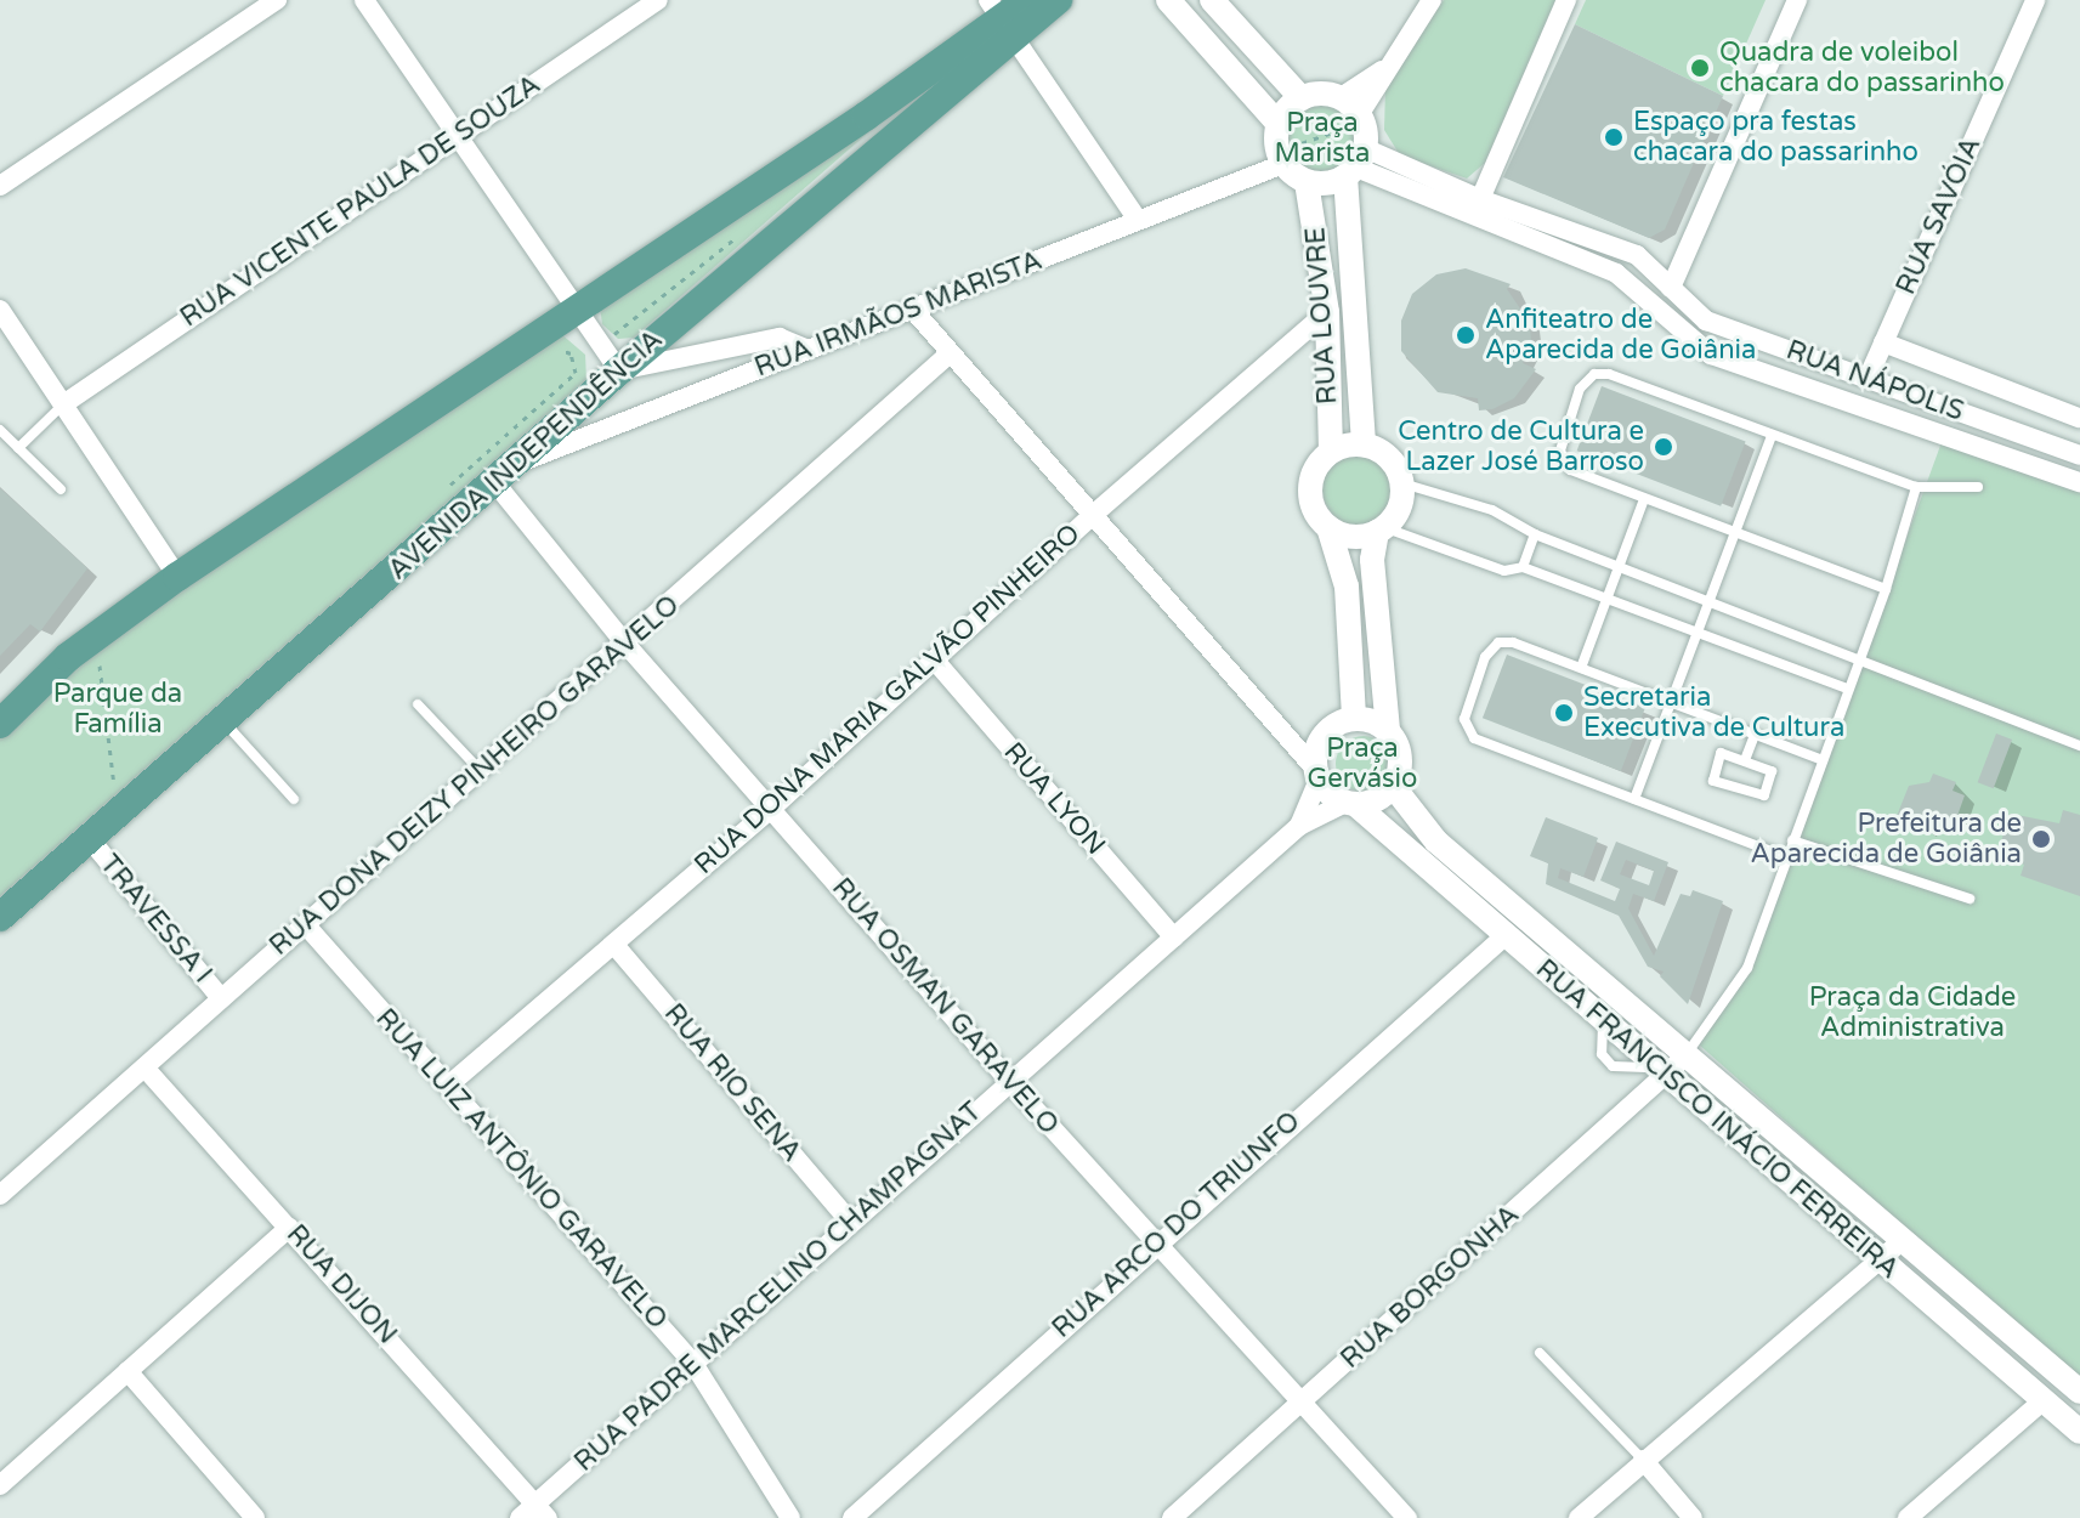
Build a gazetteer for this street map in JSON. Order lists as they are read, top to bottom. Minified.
{"streets":{"main road":["AVENIDA INDEPENDÊNCIA"],"street":["RUA VICENTE PAULA DE SOUZA","RUA SAVÓIA","RUA IRMÃOS MARISTA","RUA LOUVRE","RUA NÁPOLIS","RUA DONA MARIA GALVÃO PINHEIRO","RUA DONA DEIZY PINHEIRO GARAVELO","RUA LYON","TRAVESSA I","RUA OSMAN GARAVELO","RUA RIO SENA","RUA FRANCISCO INÁCIO FERREIRA","RUA LUIZ ANTÔNIO GARAVELO","RUA ARCO DO TRIUNFO","RUA DIJON","RUA PADRE MARCELINO CHAMPAGNAT","RUA BORGONHA"]},"crossings":[["RUA SAVÓIA","RUA NÁPOLIS"],["RUA IRMÃOS MARISTA","RUA LOUVRE"],["RUA IRMÃOS MARISTA","AVENIDA INDEPENDÊNCIA"],["RUA IRMÃOS MARISTA","RUA OSMAN GARAVELO"],["RUA LOUVRE","RUA DONA MARIA GALVÃO PINHEIRO"],["AVENIDA INDEPENDÊNCIA","TRAVESSA I"],["AVENIDA INDEPENDÊNCIA","RUA OSMAN GARAVELO"],["RUA DONA MARIA GALVÃO PINHEIRO","RUA LYON"],["RUA DONA MARIA GALVÃO PINHEIRO","RUA OSMAN GARAVELO"],["RUA DONA MARIA GALVÃO PINHEIRO","RUA RIO SENA"],["RUA DONA MARIA GALVÃO PINHEIRO","RUA LUIZ ANTÔNIO GARAVELO"],["RUA DONA DEIZY PINHEIRO GARAVELO","TRAVESSA I"],["RUA DONA DEIZY PINHEIRO GARAVELO","RUA OSMAN GARAVELO"],["RUA DONA DEIZY PINHEIRO GARAVELO","RUA LUIZ ANTÔNIO GARAVELO"],["RUA DONA DEIZY PINHEIRO GARAVELO","RUA DIJON"],["RUA LYON","RUA PADRE MARCELINO CHAMPAGNAT"],["RUA OSMAN GARAVELO","RUA ARCO DO TRIUNFO"],["RUA OSMAN GARAVELO","RUA PADRE MARCELINO CHAMPAGNAT"],["RUA OSMAN GARAVELO","RUA BORGONHA"],["RUA RIO SENA","RUA PADRE MARCELINO CHAMPAGNAT"],["RUA FRANCISCO INÁCIO FERREIRA","RUA ARCO DO TRIUNFO"],["RUA FRANCISCO INÁCIO FERREIRA","RUA PADRE MARCELINO CHAMPAGNAT"],["RUA FRANCISCO INÁCIO FERREIRA","RUA BORGONHA"],["RUA LUIZ ANTÔNIO GARAVELO","RUA PADRE MARCELINO CHAMPAGNAT"],["RUA DIJON","RUA PADRE MARCELINO CHAMPAGNAT"]],"parks":["Praça Marista","Parque da Família","Praça Gervásio","Praça da Cidade Administrativa"],"places":["Quadra de voleibol chacara do passarinho","Espaço pra festas chacara do passarinho","Anfiteatro de Aparecida de Goiânia","Centro de Cultura e Lazer José Barroso","Secretaria Executiva de Cultura","Prefeitura de Aparecida de Goiânia"]}
